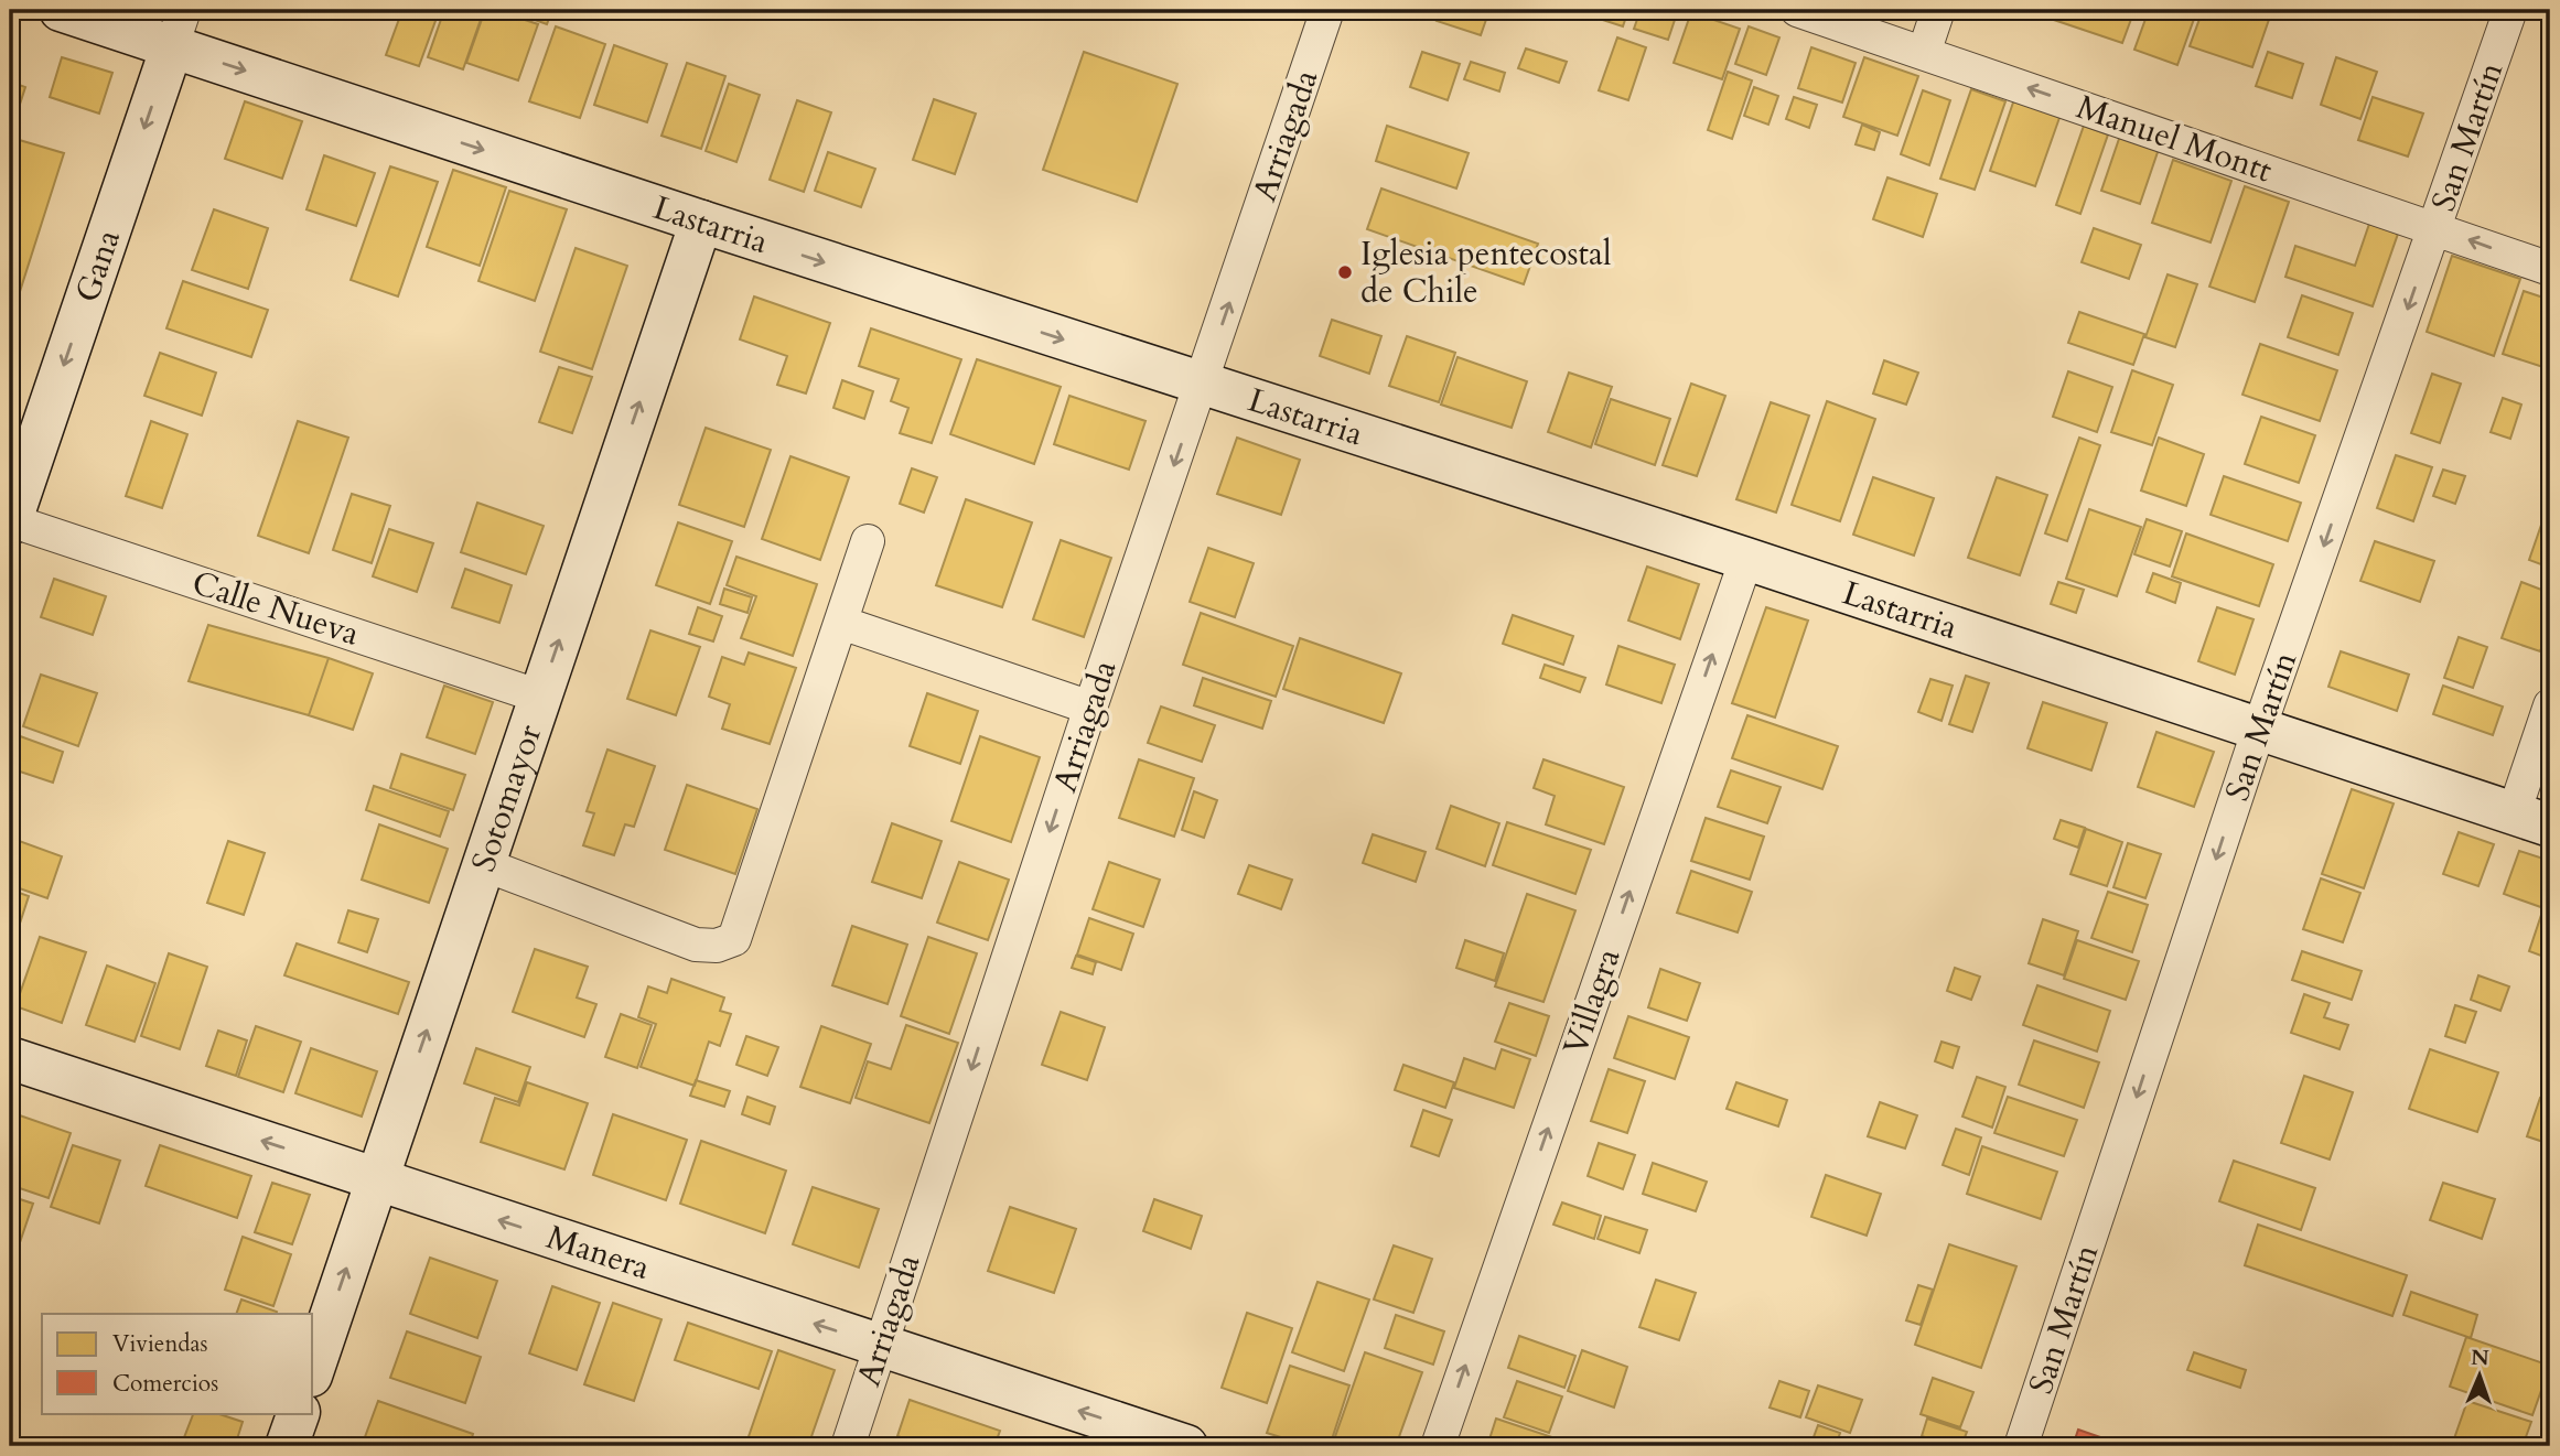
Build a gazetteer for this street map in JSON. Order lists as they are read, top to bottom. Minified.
{"streets":{"main road":["Lastarria","Gana","Sotomayor","Manera"],"street":["Arriagada","San Martín","Manuel Montt","Calle Nueva","Villagra"]},"crossings":[["Arriagada","Lastarria"],["Arriagada","Manera"],["San Martín","Manuel Montt"],["San Martín","Lastarria"],["Lastarria","Gana"],["Lastarria","Sotomayor"],["Lastarria","Villagra"],["Gana","Calle Nueva"],["Calle Nueva","Sotomayor"],["Sotomayor","Manera"]],"one_way":["San Martín","Manuel Montt","Lastarria","Gana","Sotomayor","Villagra","Manera"],"places":["Iglesia pentecostal de Chile"],"legend":["Viviendas","Comercios"],"north":"top"}
